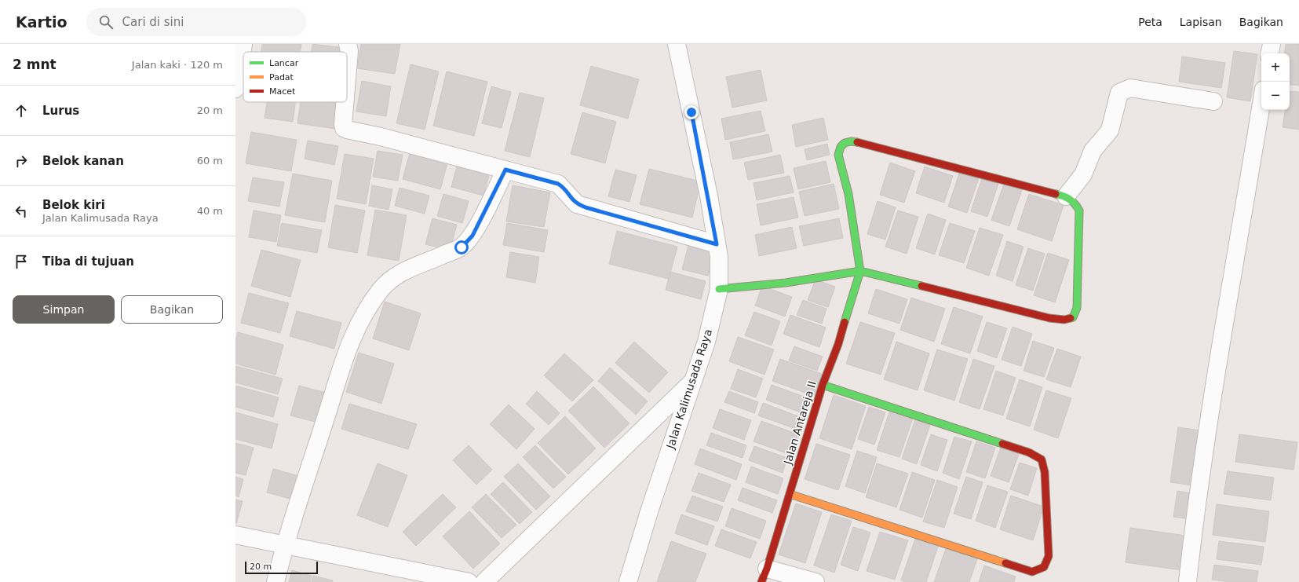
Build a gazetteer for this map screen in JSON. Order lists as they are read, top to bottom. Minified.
{"streets":{"street":["Jalan Kalimusada Raya","Jalan Antareja II"]},"legend":["Lancar","Padat","Macet"],"scale_bar":"20 m","page":{"header":"Kartio","search":"Cari di sini","nav":["Peta","Lapisan","Bagikan"],"heading":["2 mnt","Jalan kaki · 120 m"],"map_buttons":["+","−"],"list":[["Lurus","20 m"],["Belok kanan","60 m"],["Belok kiri","Jalan Kalimusada Raya","40 m"],"Tiba di tujuan"],"buttons":["Simpan","Bagikan"],"scale":"20 m"}}
